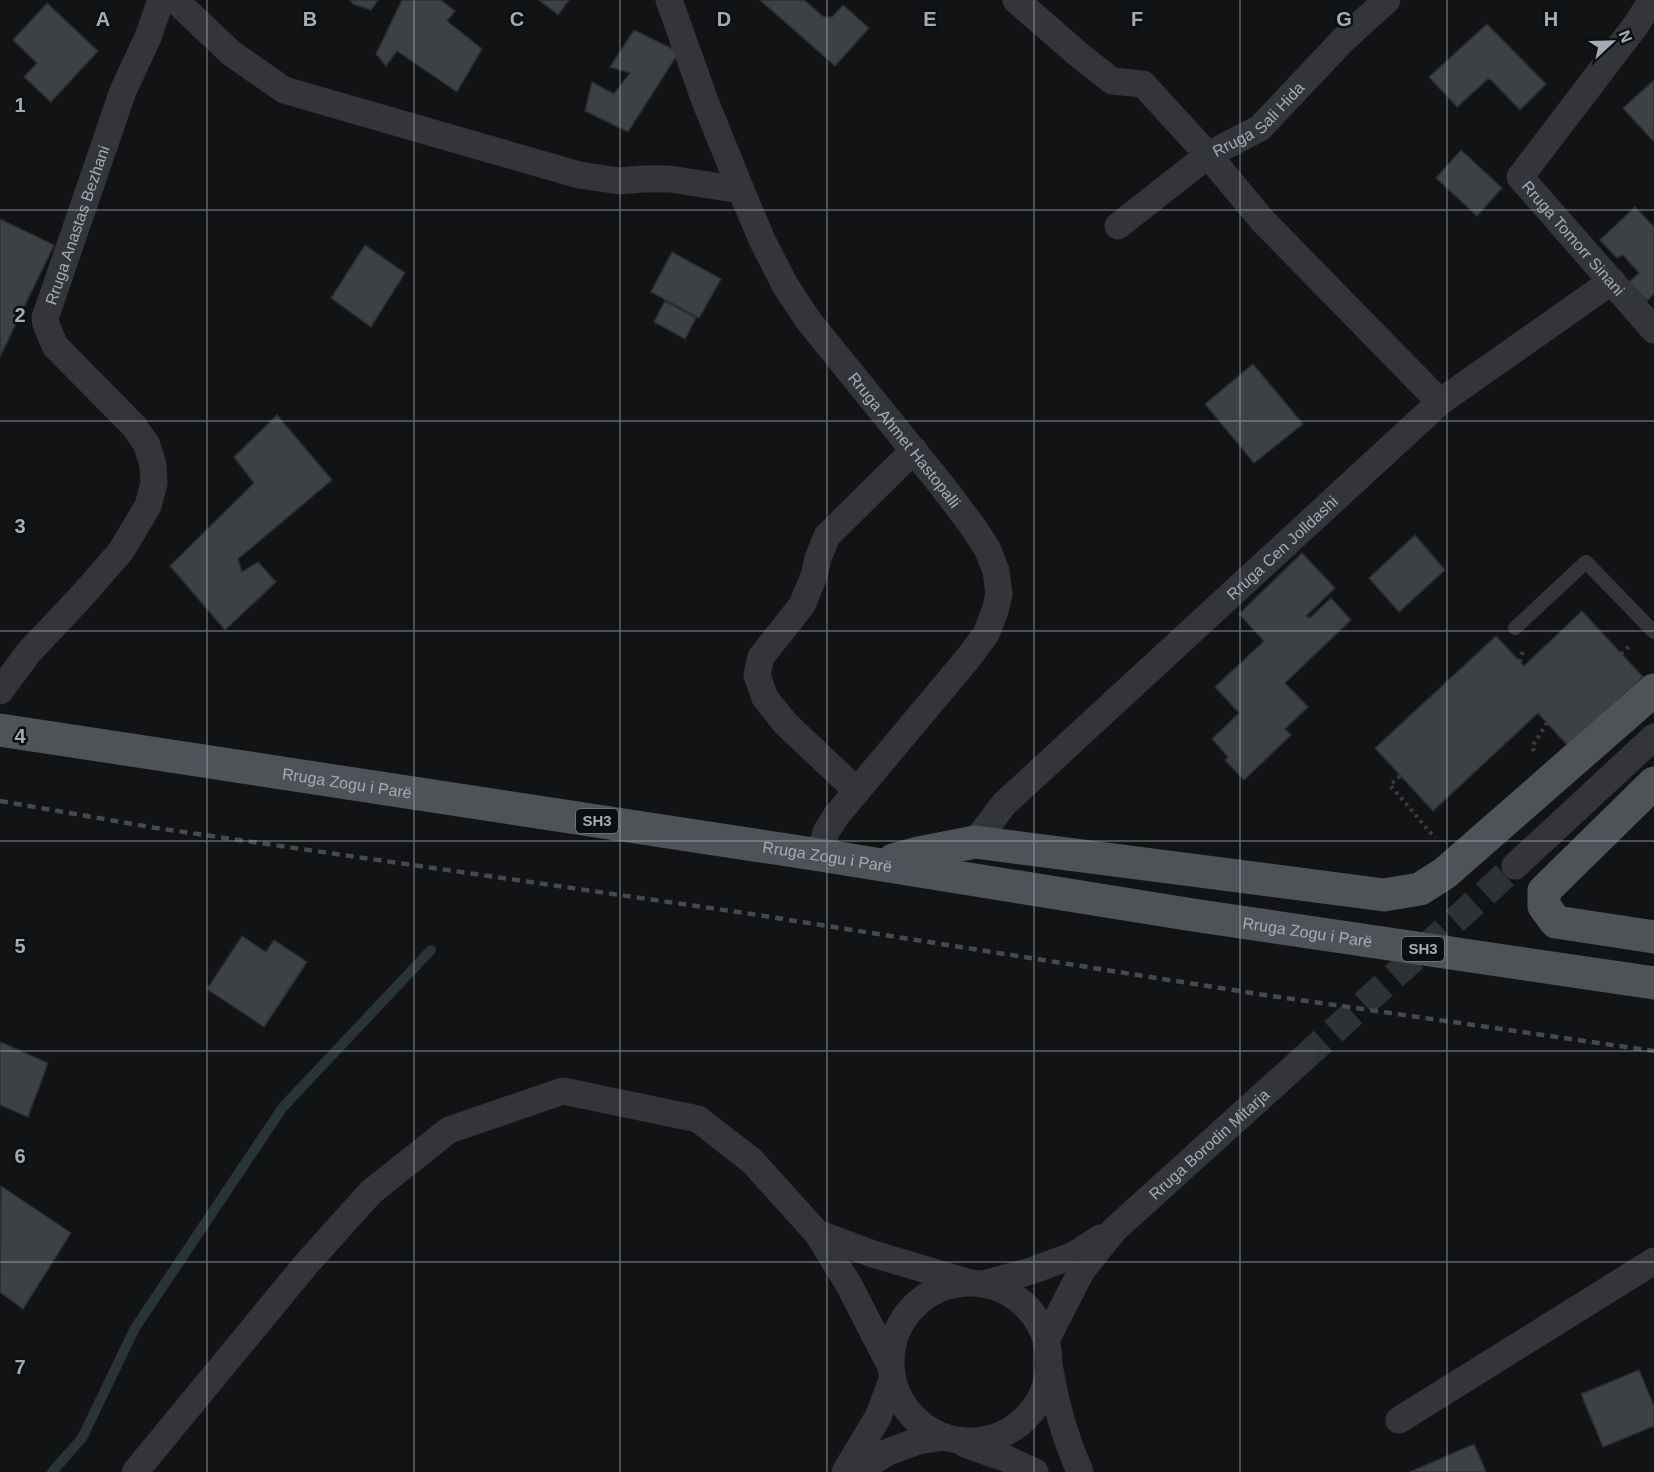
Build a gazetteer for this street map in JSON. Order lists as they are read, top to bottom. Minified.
{"streets":{"main road":["Rruga Zogu i Parë","SH3"],"street":["Rruga Sali Hida","Rruga Anastas Bezhani","Rruga Tomorr Sinani","Rruga Ahmet Hastopalli","Rruga Cen Jolldashi","Rruga Borodin Mitarja"]},"crossings":[["Rruga Tomorr Sinani","Rruga Cen Jolldashi"],["Rruga Ahmet Hastopalli","Rruga Zogu i Parë"]],"north":"right","grid":{"columns":["A","B","C","D","E","F","G","H"],"rows":["1","2","3","4","5","6","7"]}}
